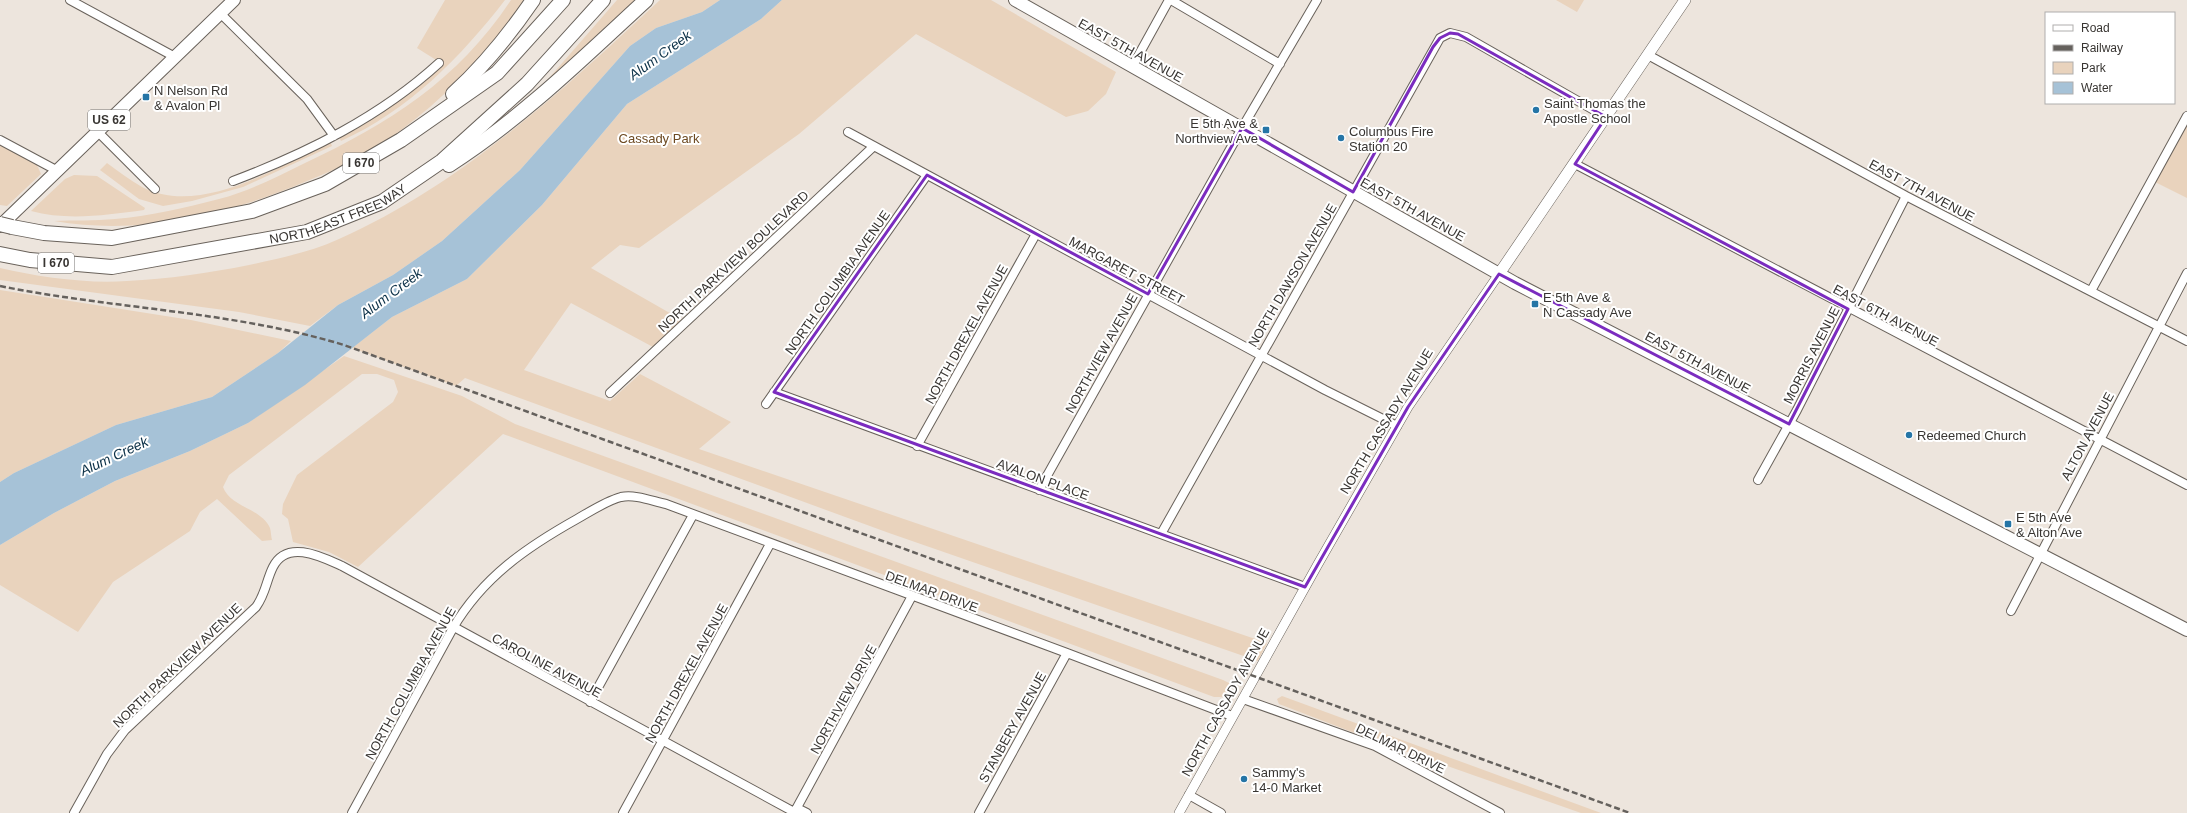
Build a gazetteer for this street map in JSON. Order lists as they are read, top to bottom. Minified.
{"streets":{"highway":["I 670","NORTHEAST FREEWAY"],"main road":["EAST 5TH AVENUE","US 62","NORTH CASSADY AVENUE"],"street":["EAST 7TH AVENUE","NORTH PARKVIEW BOULEVARD","MARGARET STREET","NORTH DAWSON AVENUE","NORTH COLUMBIA AVENUE","EAST 6TH AVENUE","NORTH DREXEL AVENUE","NORTHVIEW AVENUE","MORRIS AVENUE","ALTON AVENUE","AVALON PLACE","DELMAR DRIVE","NORTH PARKVIEW AVENUE","CAROLINE AVENUE","NORTHVIEW DRIVE","STANBERY AVENUE"]},"crossings":[["EAST 5TH AVENUE","NORTH DAWSON AVENUE"],["EAST 5TH AVENUE","NORTHVIEW AVENUE"],["EAST 5TH AVENUE","MORRIS AVENUE"],["EAST 5TH AVENUE","NORTH CASSADY AVENUE"],["EAST 5TH AVENUE","ALTON AVENUE"],["US 62","I 670"],["EAST 7TH AVENUE","MORRIS AVENUE"],["EAST 7TH AVENUE","NORTH CASSADY AVENUE"],["EAST 7TH AVENUE","ALTON AVENUE"],["NORTH PARKVIEW BOULEVARD","MARGARET STREET"],["MARGARET STREET","NORTH DAWSON AVENUE"],["MARGARET STREET","NORTH COLUMBIA AVENUE"],["MARGARET STREET","NORTH DREXEL AVENUE"],["MARGARET STREET","NORTHVIEW AVENUE"],["MARGARET STREET","NORTH CASSADY AVENUE"],["NORTH DAWSON AVENUE","NORTH CASSADY AVENUE"],["NORTH DAWSON AVENUE","AVALON PLACE"],["NORTH COLUMBIA AVENUE","AVALON PLACE"],["NORTH COLUMBIA AVENUE","DELMAR DRIVE"],["NORTH COLUMBIA AVENUE","CAROLINE AVENUE"],["EAST 6TH AVENUE","MORRIS AVENUE"],["EAST 6TH AVENUE","NORTH CASSADY AVENUE"],["EAST 6TH AVENUE","ALTON AVENUE"],["NORTH DREXEL AVENUE","AVALON PLACE"],["NORTH DREXEL AVENUE","DELMAR DRIVE"],["NORTH DREXEL AVENUE","CAROLINE AVENUE"],["NORTHVIEW AVENUE","AVALON PLACE"],["NORTH CASSADY AVENUE","AVALON PLACE"],["NORTH CASSADY AVENUE","DELMAR DRIVE"],["DELMAR DRIVE","NORTHVIEW DRIVE"],["DELMAR DRIVE","STANBERY AVENUE"],["NORTH PARKVIEW AVENUE","CAROLINE AVENUE"],["CAROLINE AVENUE","NORTHVIEW DRIVE"]],"water":["Alum Creek"],"parks":["Cassady Park"],"places":{"transit":["N Nelson Rd & Avalon Pl","E 5th Ave & Northview Ave","E 5th Ave & N Cassady Ave","E 5th Ave & Alton Ave"],"other":["Saint Thomas the Apostle School","Columbus Fire Station 20","Redeemed Church","Sammy's 14-0 Market"]},"legend":["Road","Railway","Park","Water"]}
